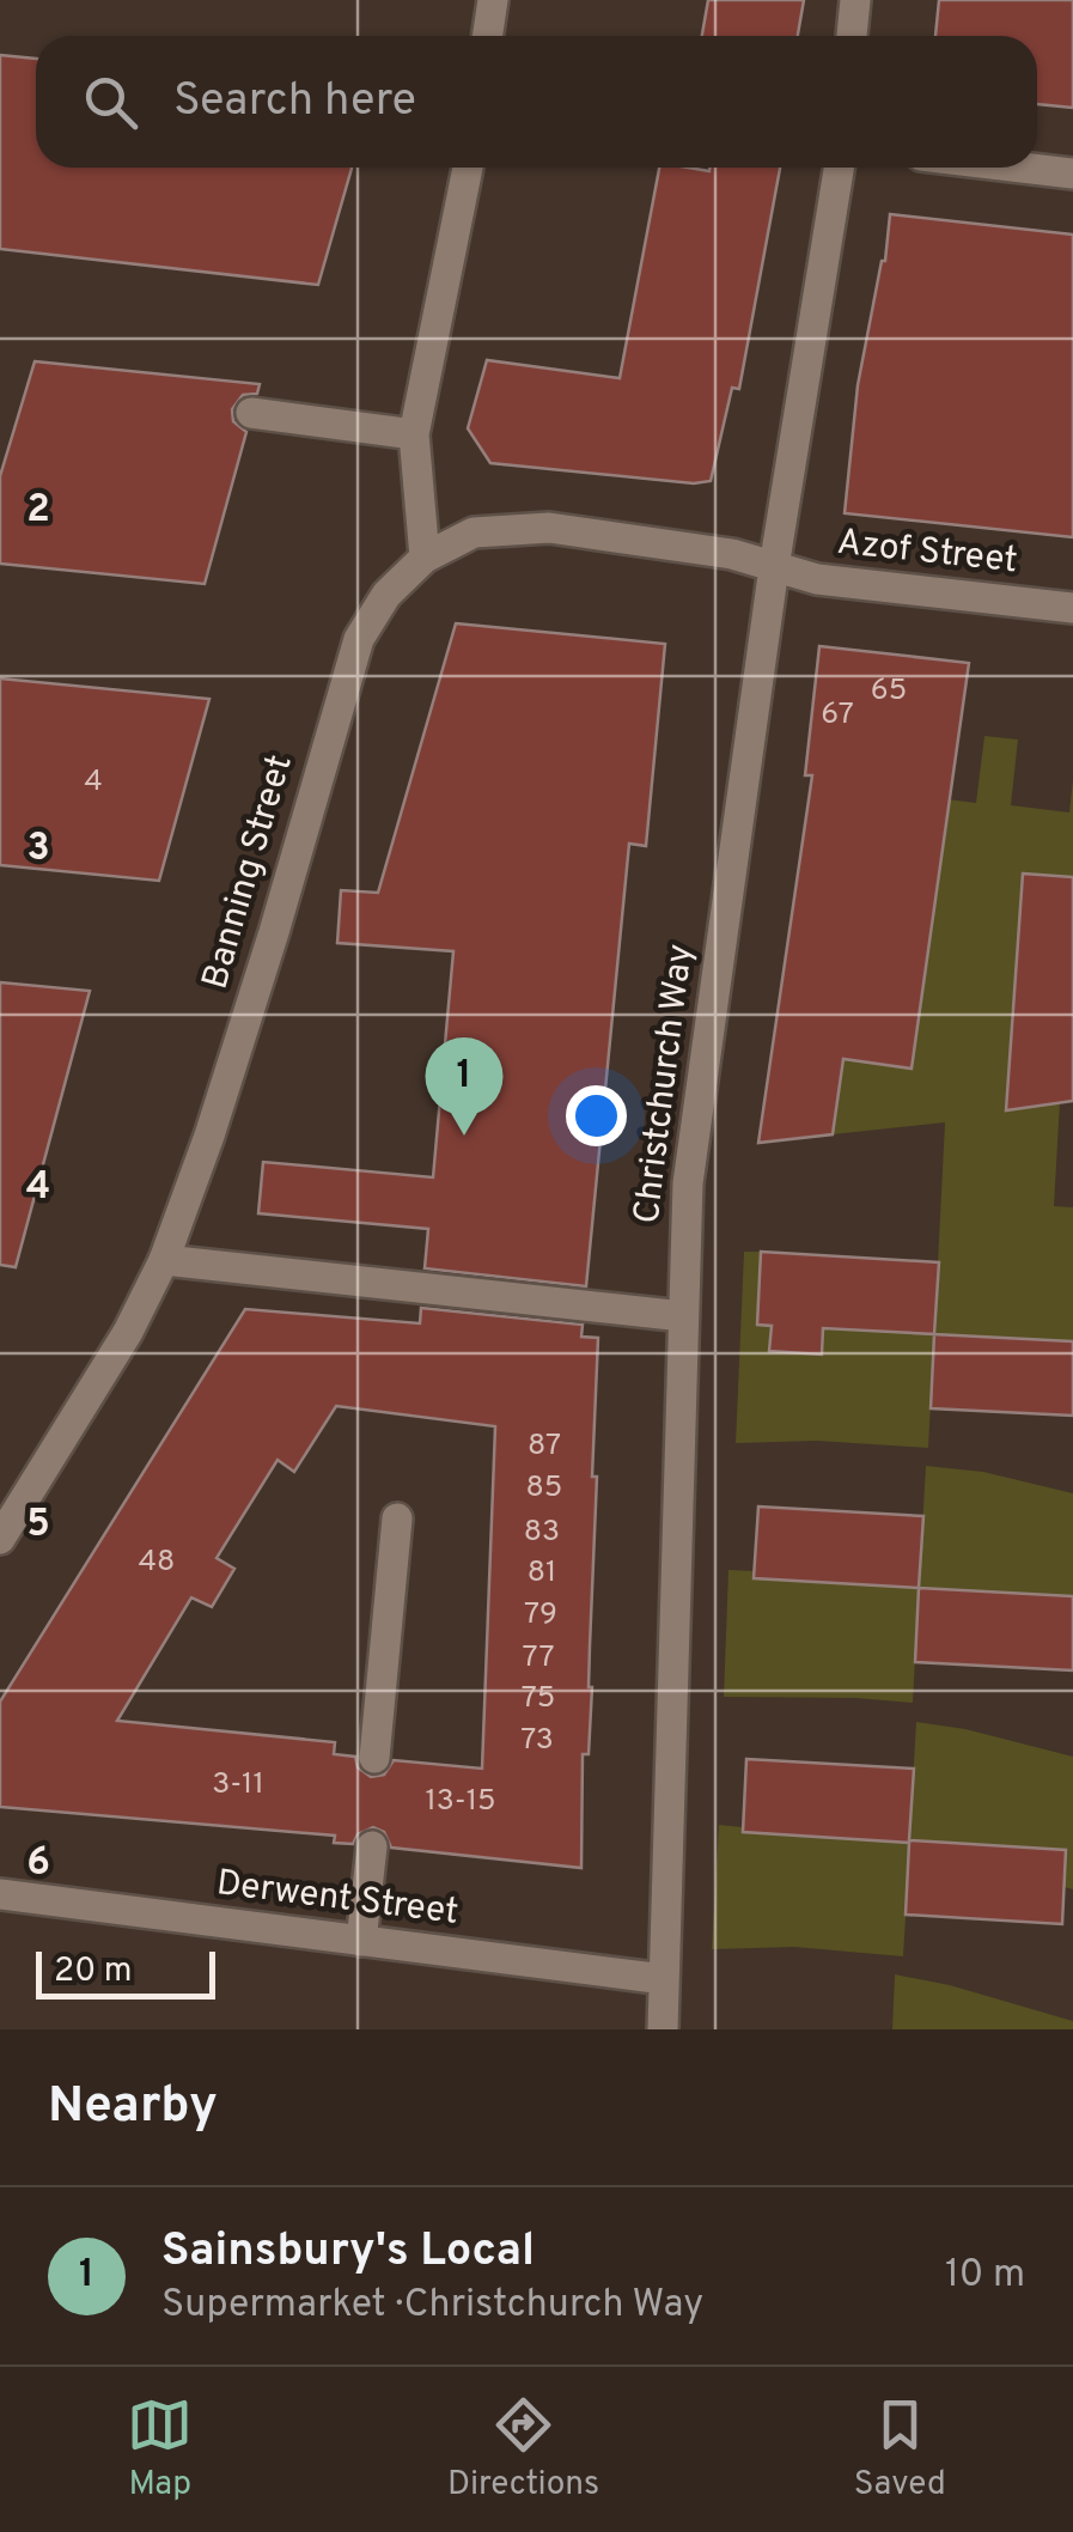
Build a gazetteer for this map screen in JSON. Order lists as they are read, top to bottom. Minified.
{"streets":{"street":["Azof Street","Banning Street","Christchurch Way","Derwent Street"]},"crossings":[["Azof Street","Banning Street"],["Azof Street","Christchurch Way"],["Banning Street","Christchurch Way"],["Christchurch Way","Derwent Street"]],"house_numbers":["65","67","4","87","85","83","48","81","79","77","75","73","3-11","13-15"],"scale_bar":"20 m","page":{"search":"Search here","pins":"1","scale":"20 m","heading":"Nearby","list":[{"mark":"1","name":"Sainsbury's Local","note":"Supermarket · Christchurch Way","value":"10 m"}],"nav":["Map","Directions","Saved"]},"grid":{"rows":["2","3","4","5","6"]}}
